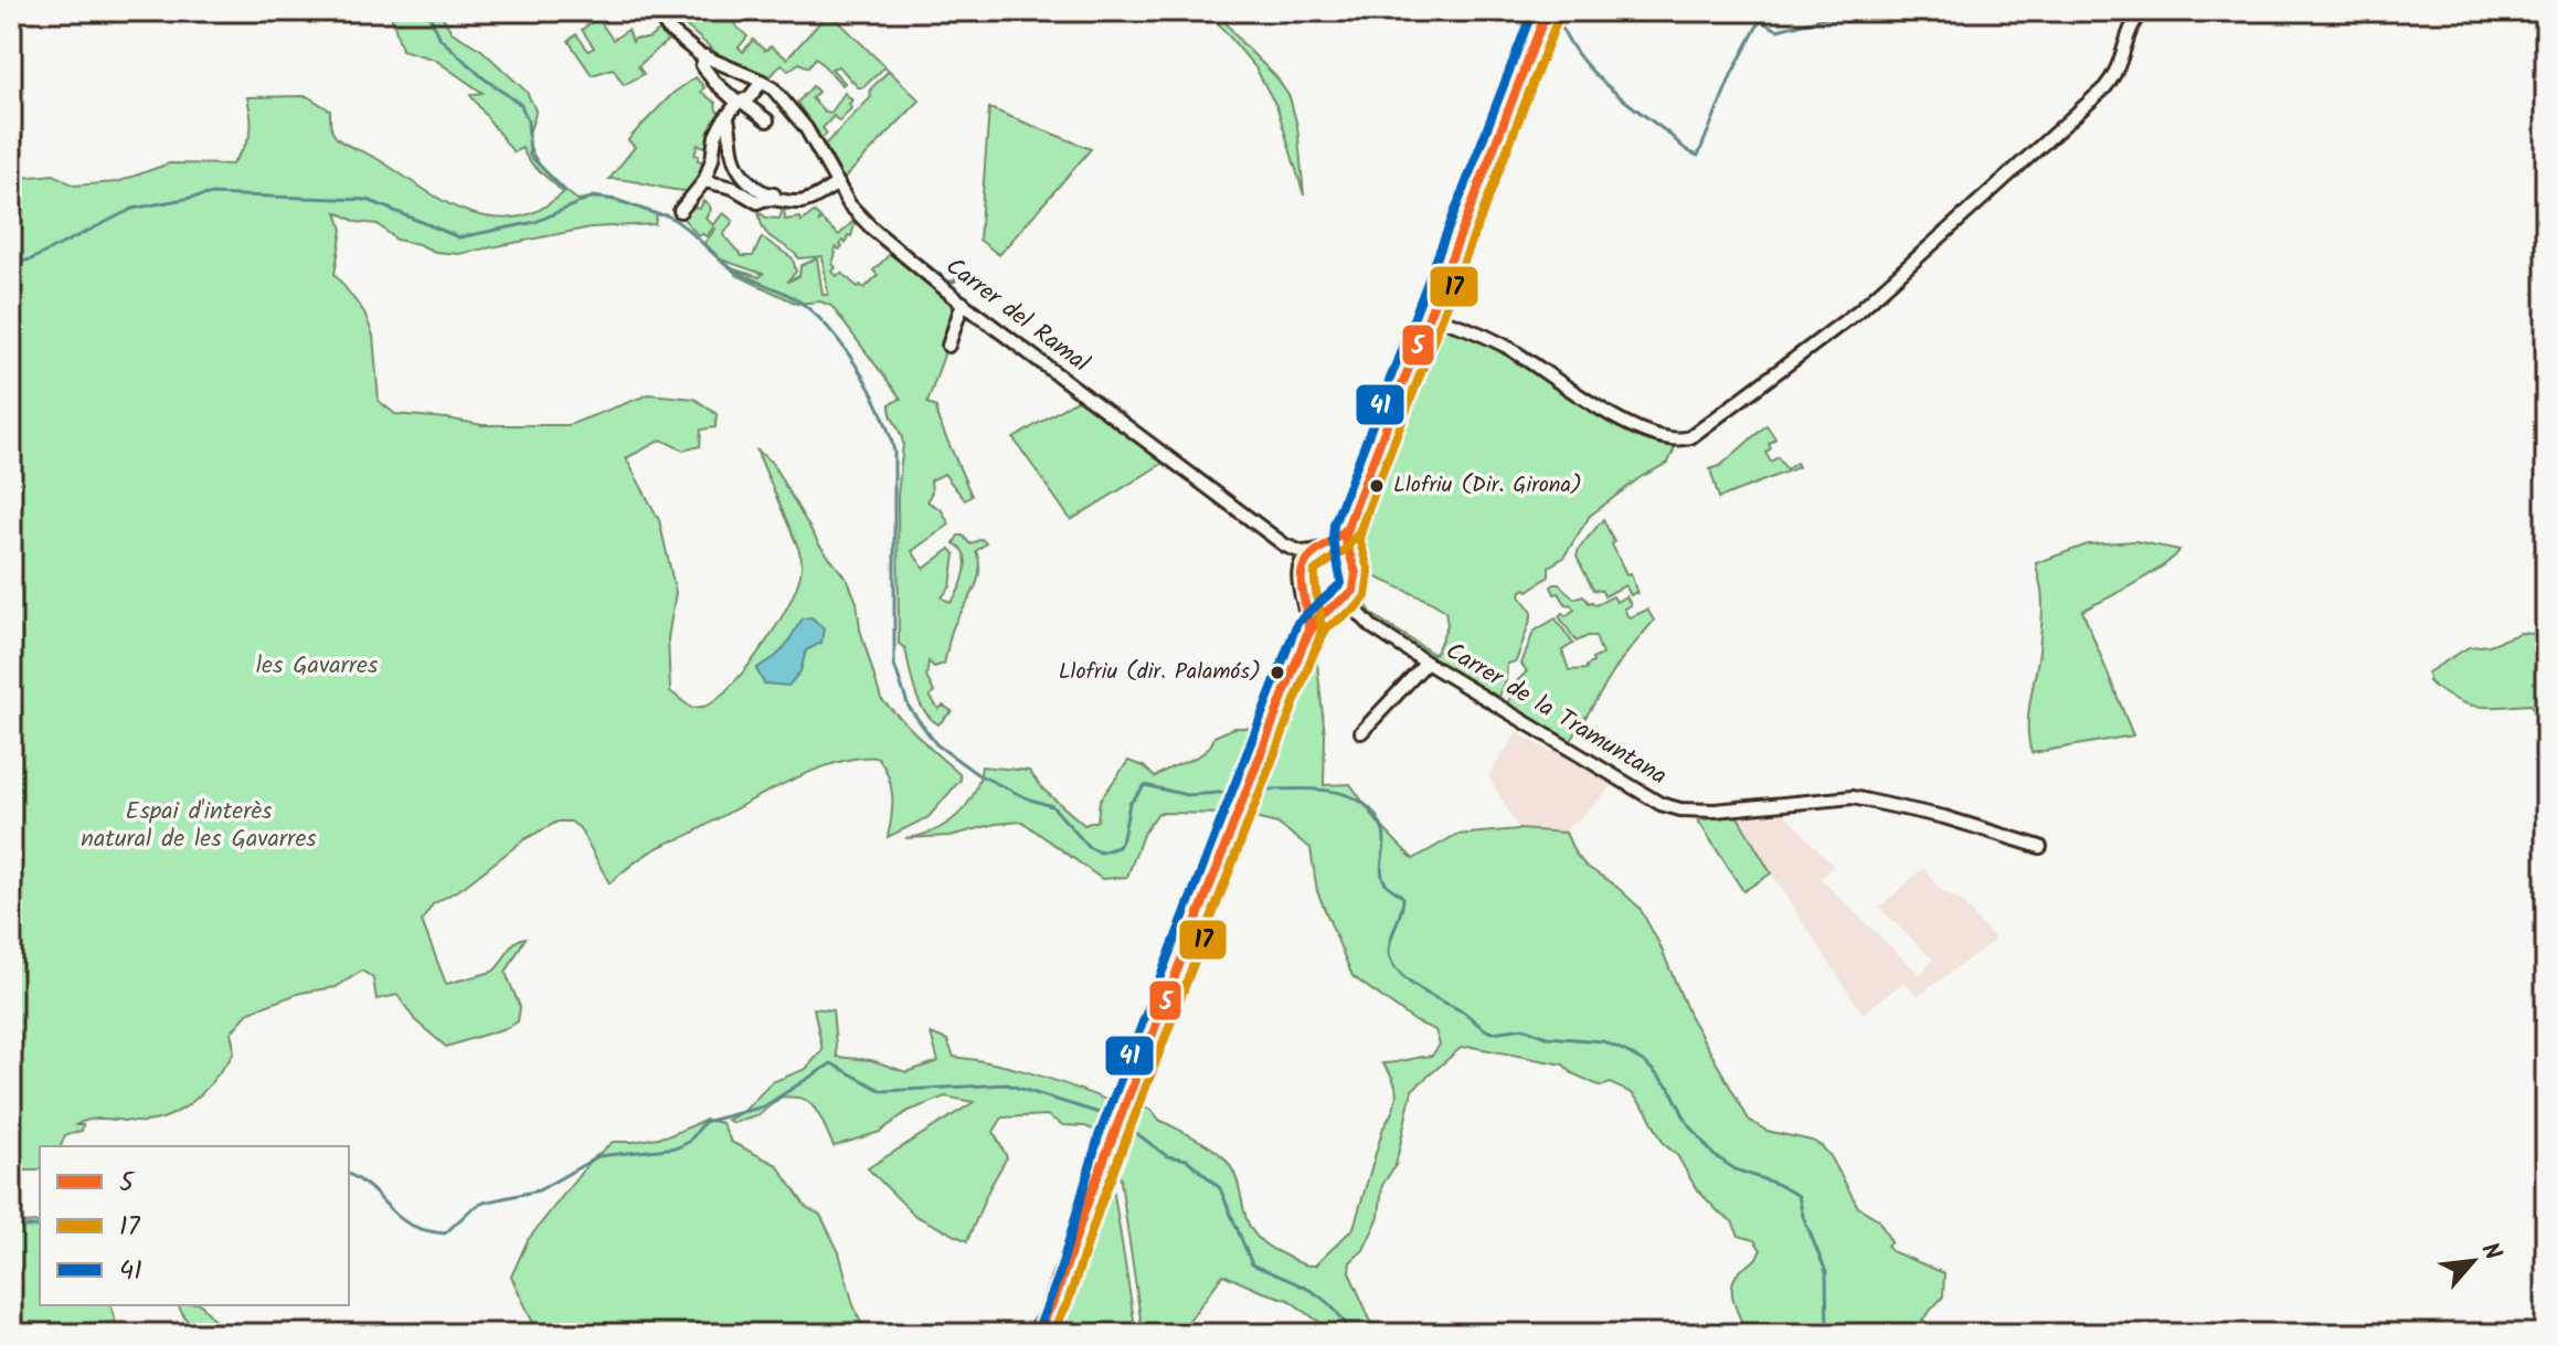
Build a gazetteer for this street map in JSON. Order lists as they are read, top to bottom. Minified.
{"streets":{"street":["Carrer del Ramal","Carrer de la Tramuntana"]},"crossings":[["Carrer del Ramal","Carrer de la Tramuntana"]],"parks":["les Gavarres","Espai d'interès natural de les Gavarres"],"places":["Llofriu (Dir. Girona)","Llofriu (dir. Palamós)"],"lines":["transit line 5","transit line 41","transit line 17"],"legend":["5","17","41"],"north":"top right"}
